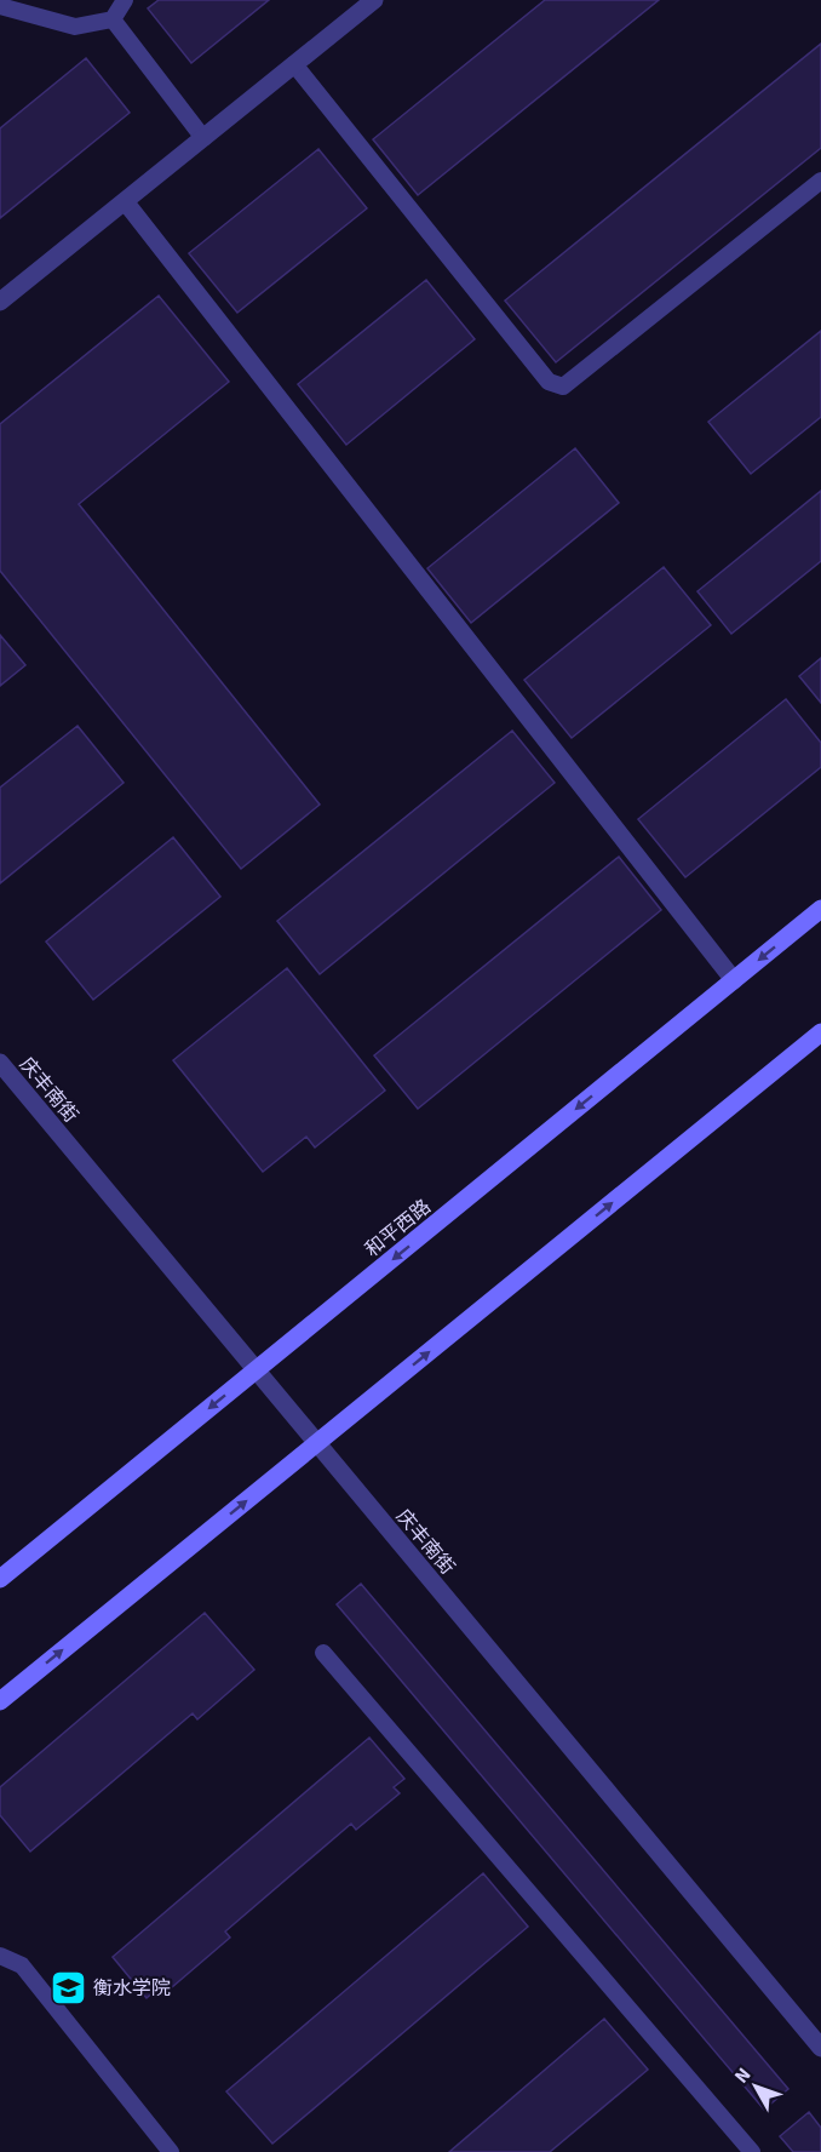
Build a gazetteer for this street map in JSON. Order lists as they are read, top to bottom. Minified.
{"streets":{"main road":["和平西路"],"street":["庆丰南街"]},"crossings":[["庆丰南街","和平西路"]],"places":{"school or university":["衡水学院"]},"north":"top left"}
